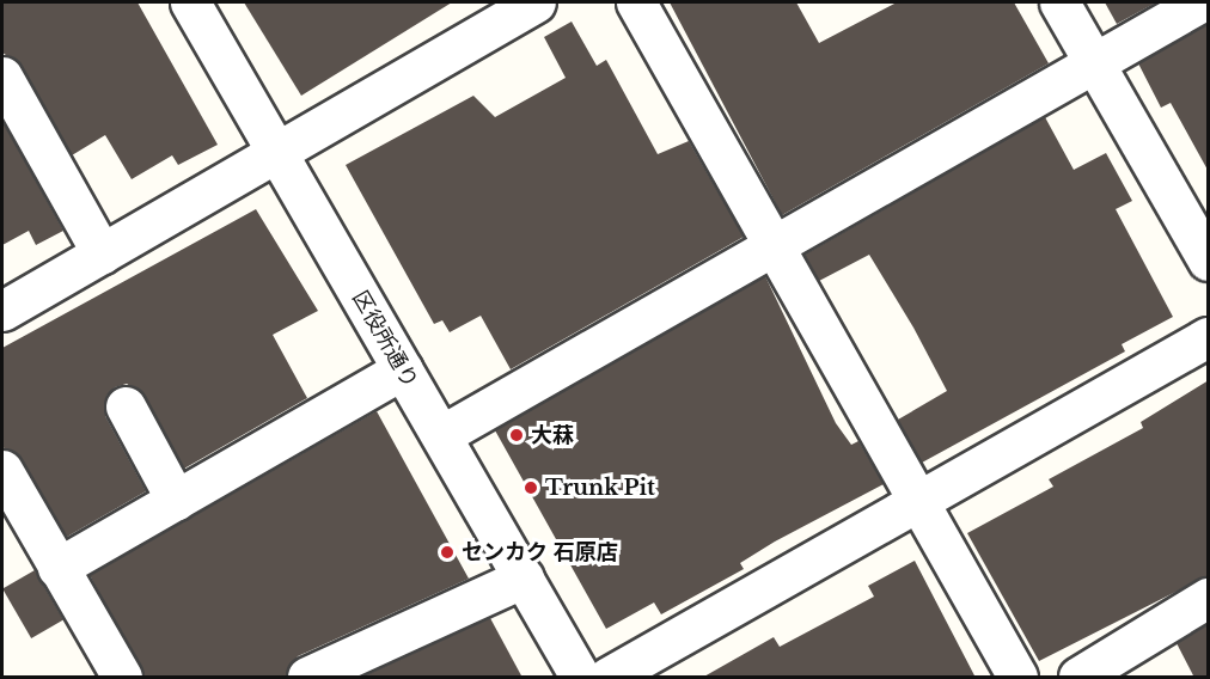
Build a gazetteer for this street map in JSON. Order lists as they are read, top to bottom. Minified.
{"streets":{"street":["区役所通り"]},"places":["大菻","Trunk Pit","センカク 石原店"]}
